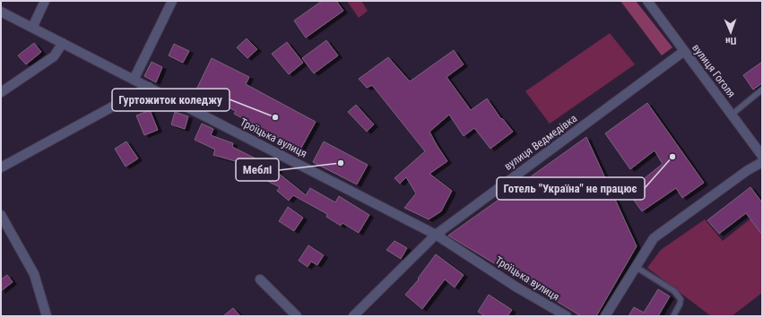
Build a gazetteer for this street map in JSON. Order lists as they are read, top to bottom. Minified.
{"streets":{"street":["вулиця Гоголя","Троїцька вулиця","вулиця Ведмедівка"]},"crossings":[["вулиця Гоголя","вулиця Ведмедівка"],["Троїцька вулиця","вулиця Ведмедівка"]],"places":["Гуртожиток коледжу","Готель \"Україна\" не працює","Меблі"],"north":"bottom"}
